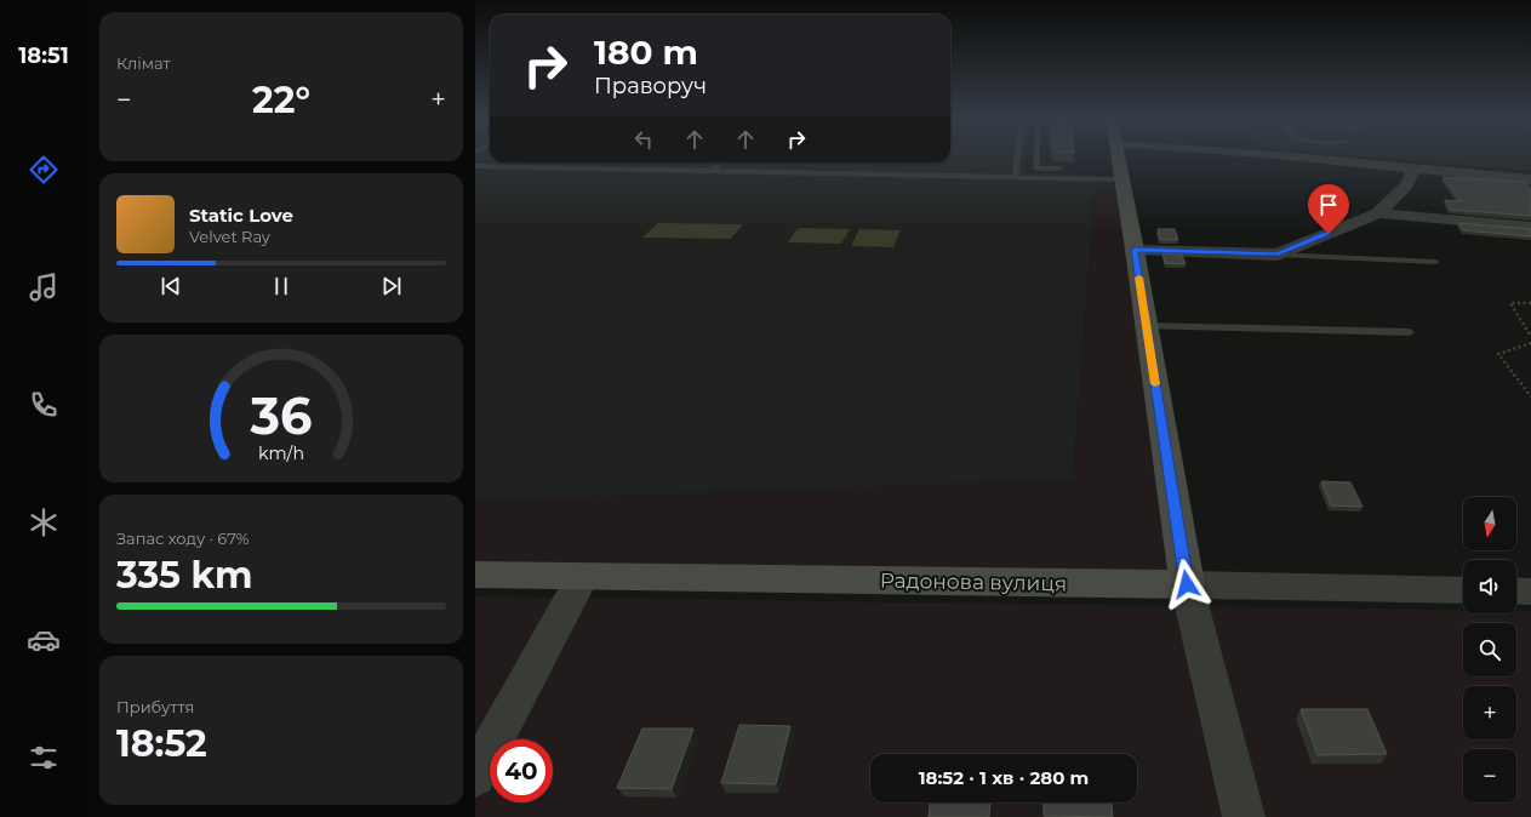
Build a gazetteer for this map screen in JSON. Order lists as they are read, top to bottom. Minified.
{"streets":{"street":["Радонова вулиця"]},"north":"bottom","page":{"tabs":"18:51","tile":["Клімат",["Запас ходу · 67%","335 km"],["Прибуття","18:52"]],"turn":["180 m","Праворуч"],"heat":["−","22°","+"],"song":["Static Love","Velvet Ray"],"map_buttons":["+","−"],"limit":"40","trip":"18:52 · 1 хв · 280 m","gauge":["36","km/h"]}}
